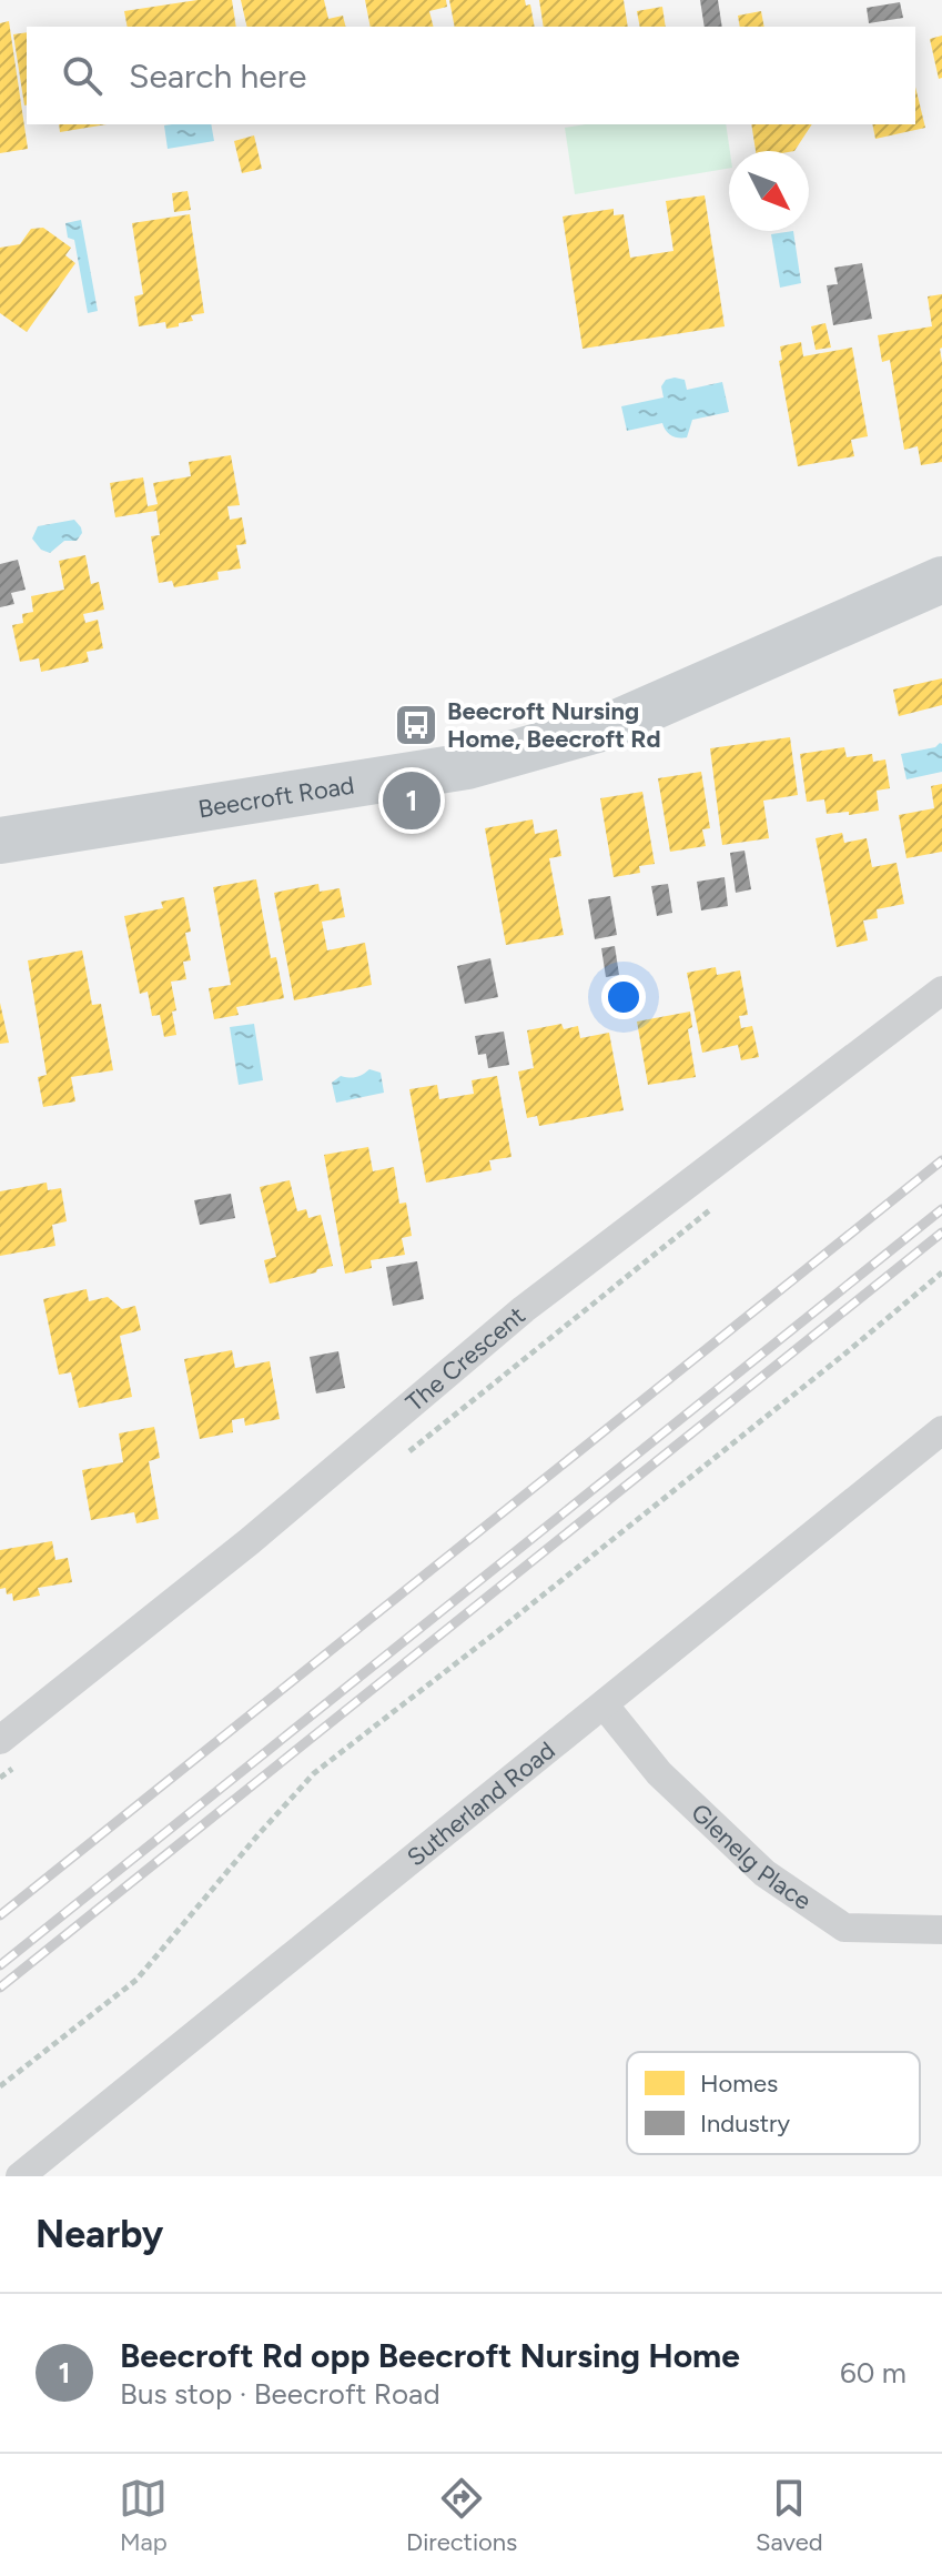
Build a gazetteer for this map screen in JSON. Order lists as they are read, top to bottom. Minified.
{"streets":{"main road":["Beecroft Road"],"street":["The Crescent","Sutherland Road","Glenelg Place"]},"crossings":[["Sutherland Road","Glenelg Place"]],"places":{"bus stop":["Beecroft Nursing Home, Beecroft Rd"]},"legend":["Homes","Industry"],"north":"bottom right","page":{"search":"Search here","pins":"1","heading":"Nearby","list":[{"mark":"1","name":"Beecroft Rd opp Beecroft Nursing Home","note":"Bus stop · Beecroft Road","value":"60 m"}],"nav":["Map","Directions","Saved"]}}
